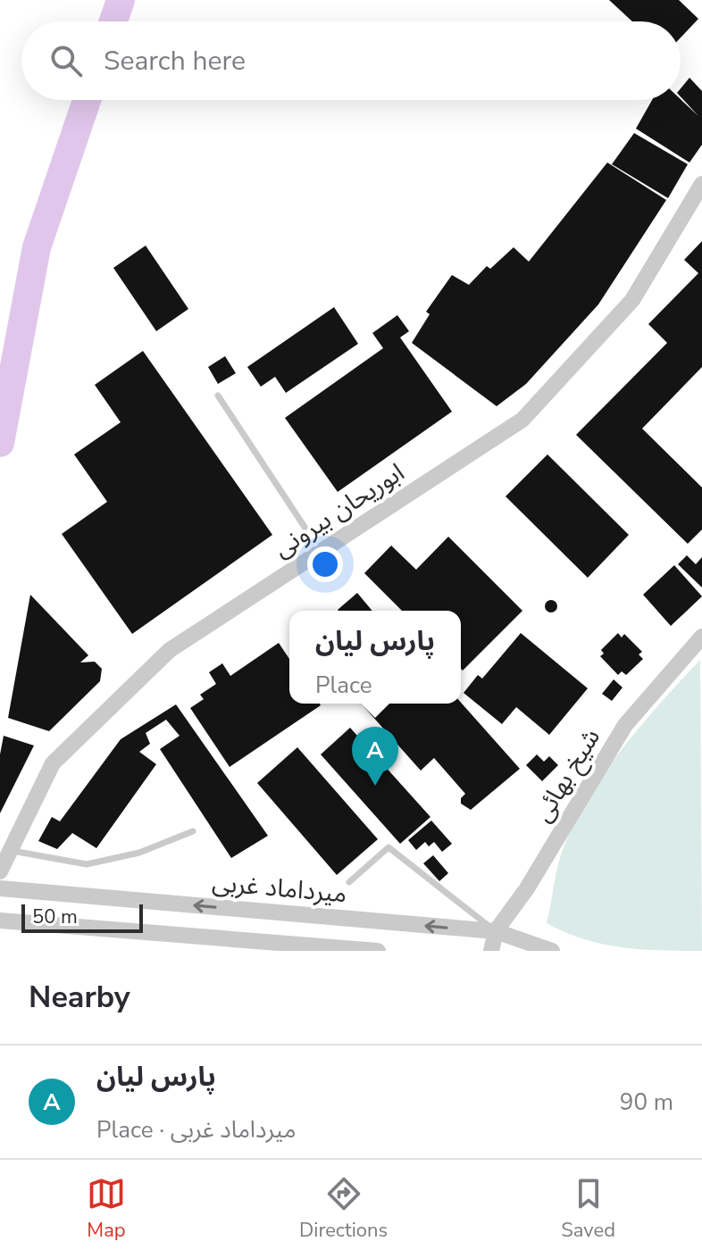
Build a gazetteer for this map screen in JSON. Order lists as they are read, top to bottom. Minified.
{"streets":{"street":["ابوریحان بیرونی","شیخ بهائی","میرداماد غربی"]},"crossings":[["شیخ بهائی","میرداماد غربی"]],"scale_bar":"50 m","page":{"search":"Search here","popup":["پارس لیان","Place"],"pins":"A","scale":"50 m","heading":"Nearby","list":[{"mark":"A","name":"پارس لیان","note":"Place · میرداماد غربی","value":"90 m"}],"nav":["Map","Directions","Saved"]}}
